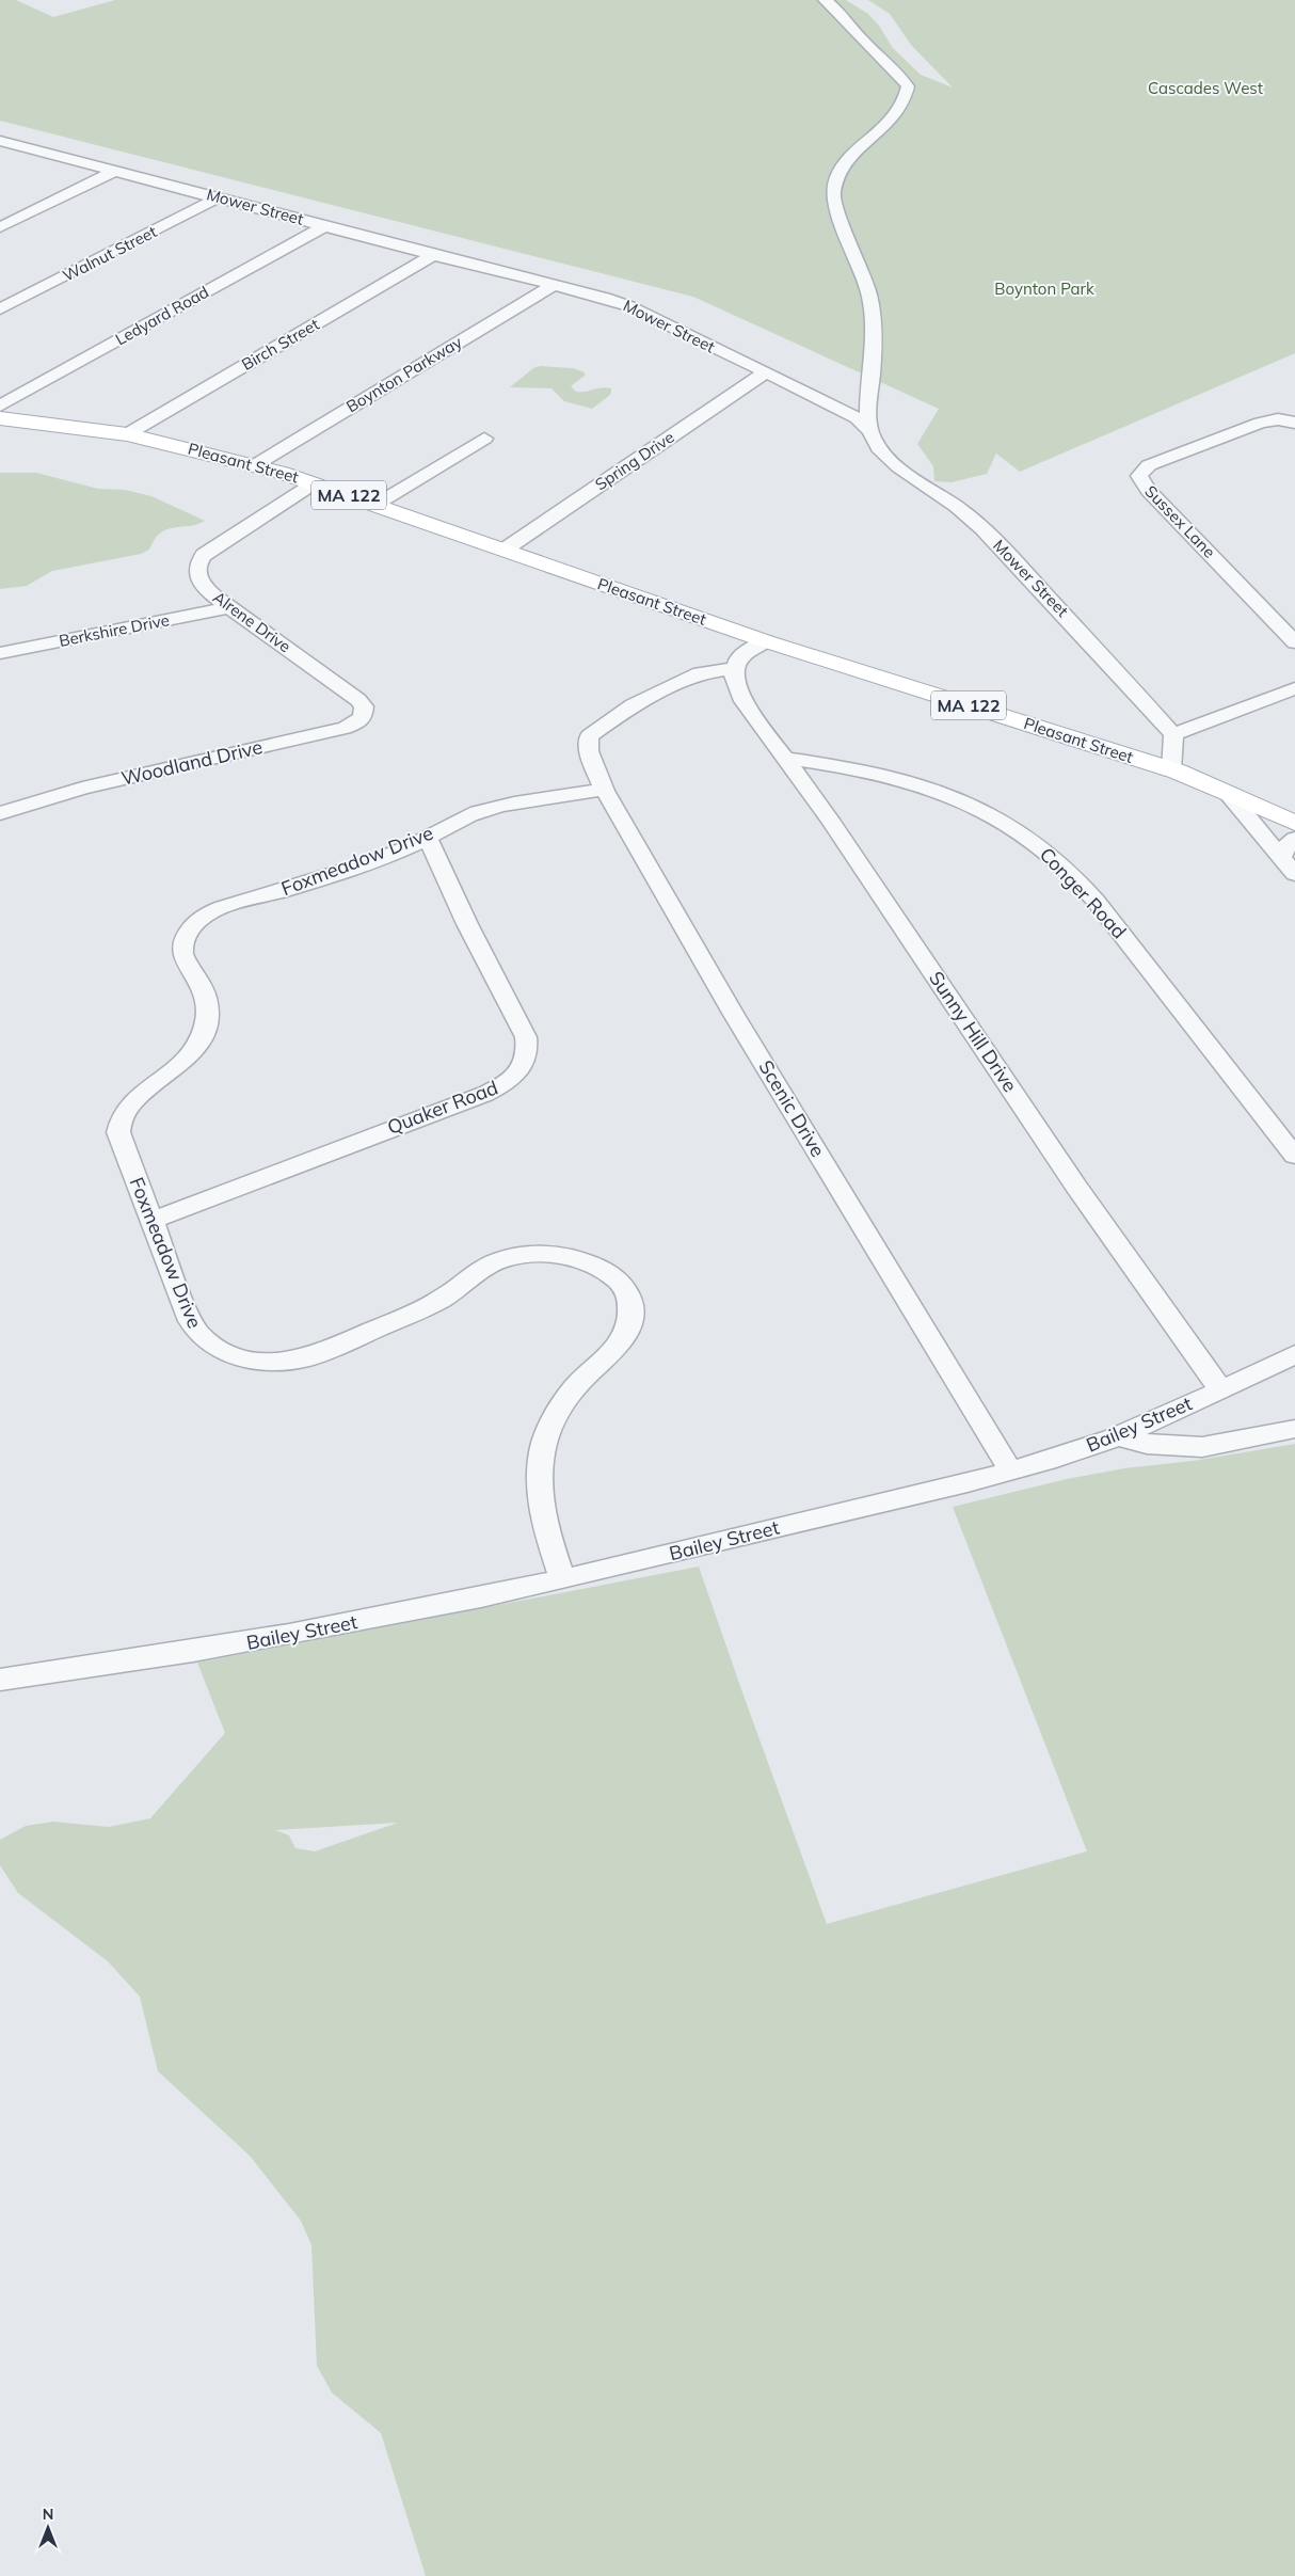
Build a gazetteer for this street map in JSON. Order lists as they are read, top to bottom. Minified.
{"streets":{"main road":["Pleasant Street","MA 122"],"street":["Mower Street","Walnut Street","Ledyard Road","Birch Street","Boynton Parkway","Spring Drive","Sussex Lane","Alrene Drive","Berkshire Drive","Woodland Drive","Foxmeadow Drive","Conger Road","Sunny Hill Drive","Quaker Road","Scenic Drive","Bailey Street"]},"crossings":[["Mower Street","Walnut Street"],["Mower Street","Ledyard Road"],["Mower Street","Birch Street"],["Mower Street","Boynton Parkway"],["Mower Street","Spring Drive"],["Birch Street","Pleasant Street"],["Boynton Parkway","Pleasant Street"],["Spring Drive","Pleasant Street"],["Pleasant Street","Alrene Drive"],["Alrene Drive","Berkshire Drive"],["Alrene Drive","Woodland Drive"],["Foxmeadow Drive","Quaker Road"],["Foxmeadow Drive","Scenic Drive"],["Foxmeadow Drive","Bailey Street"],["Conger Road","Sunny Hill Drive"],["Sunny Hill Drive","Scenic Drive"],["Sunny Hill Drive","Bailey Street"],["Scenic Drive","Bailey Street"]],"parks":["Cascades West","Boynton Park"],"north":"top"}
